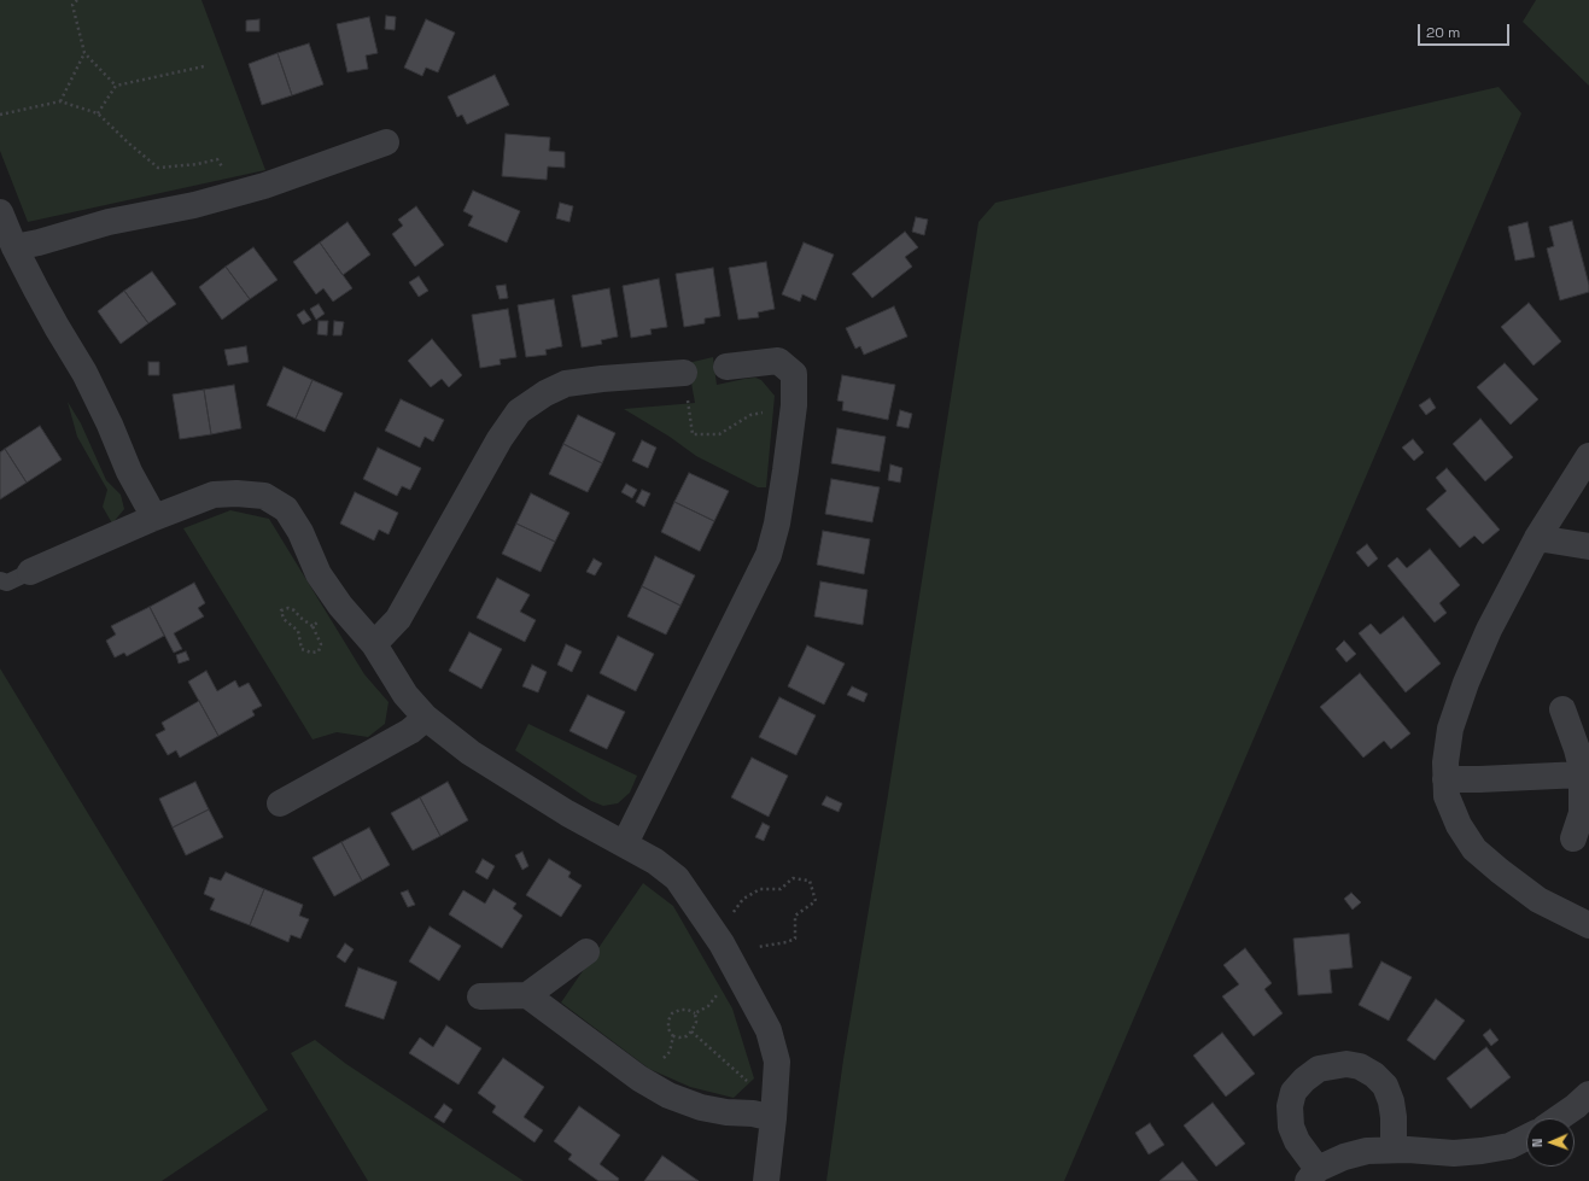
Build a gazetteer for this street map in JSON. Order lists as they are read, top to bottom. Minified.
{"scale_bar":"20 m","north":"left"}
